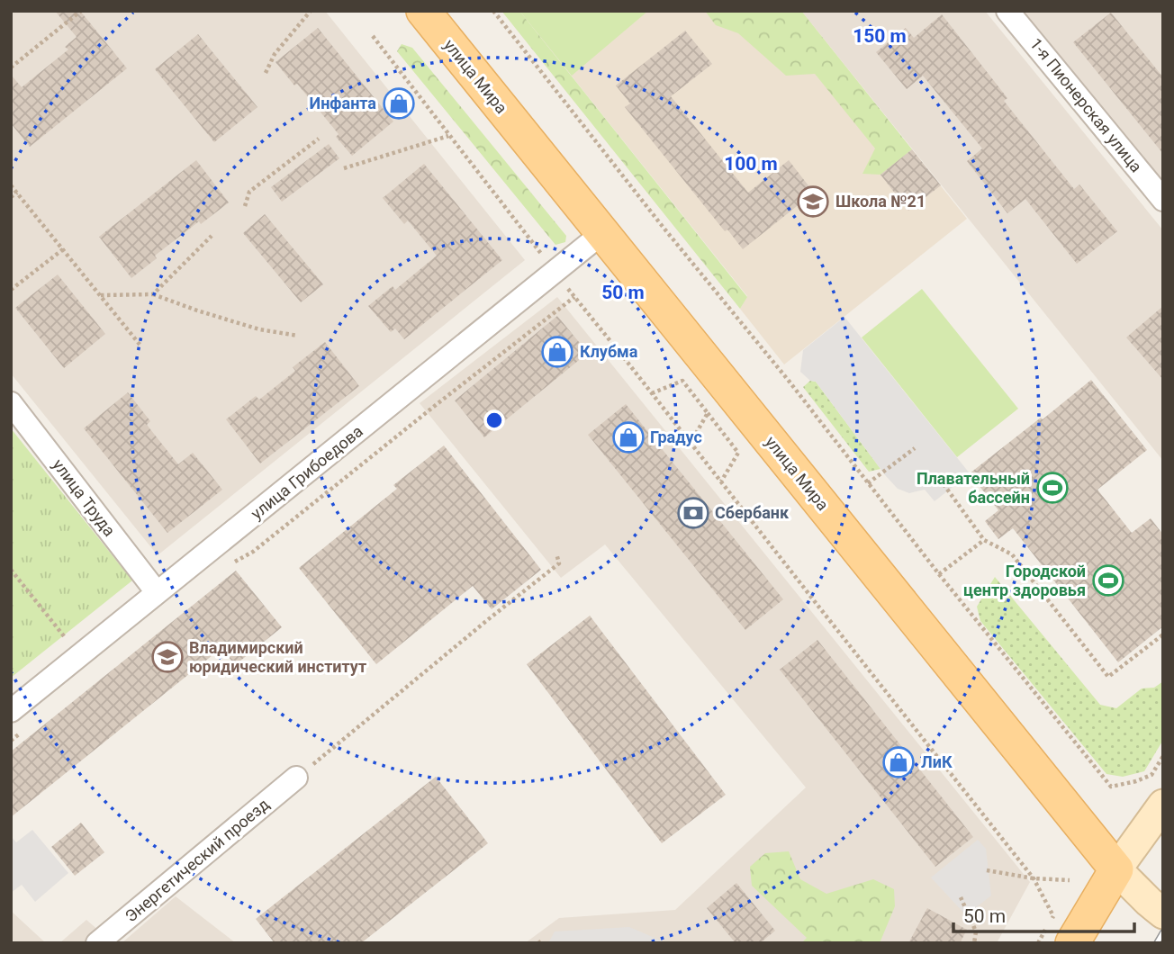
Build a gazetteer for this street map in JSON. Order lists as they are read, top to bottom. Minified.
{"streets":{"main road":["улица Мира"],"street":["1-я Пионерская улица","улица Грибоедова","улица Труда","Энергетический проезд"]},"crossings":[["улица Мира","улица Грибоедова"],["улица Грибоедова","улица Труда"]],"places":{"shop":["Инфанта","Клубма","Градус","ЛиК"],"school or university":["Школа №21","Владимирский юридический институт"],"sports":["Плавательный бассейн","Городской центр здоровья"],"bank":["Сбербанк"]},"scale_bar":"50 m","rings":["150 m","100 m","50 m"]}
